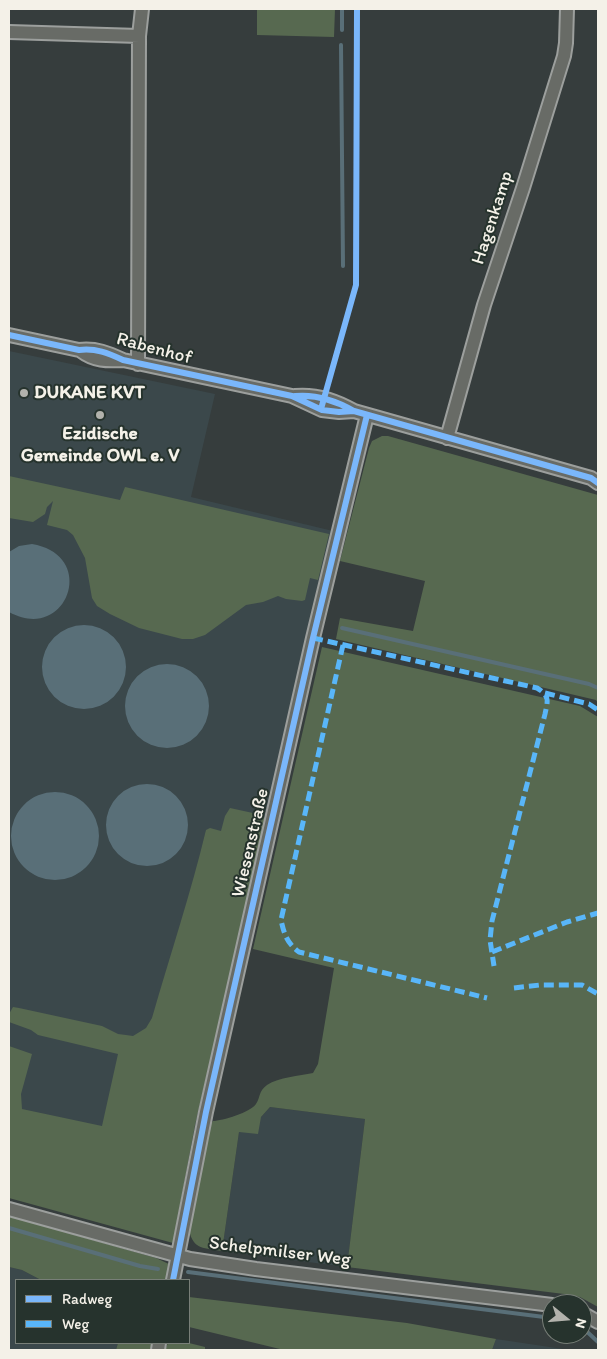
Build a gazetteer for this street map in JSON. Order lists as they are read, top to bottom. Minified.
{"streets":{"street":["Hagenkamp","Rabenhof","Wiesenstraße","Schelpmilser Weg"]},"crossings":[["Hagenkamp","Rabenhof"],["Rabenhof","Wiesenstraße"],["Wiesenstraße","Schelpmilser Weg"]],"places":["DUKANE KVT","Ezidische Gemeinde OWL e. V"],"legend":["Radweg","Weg"],"north":"right"}
